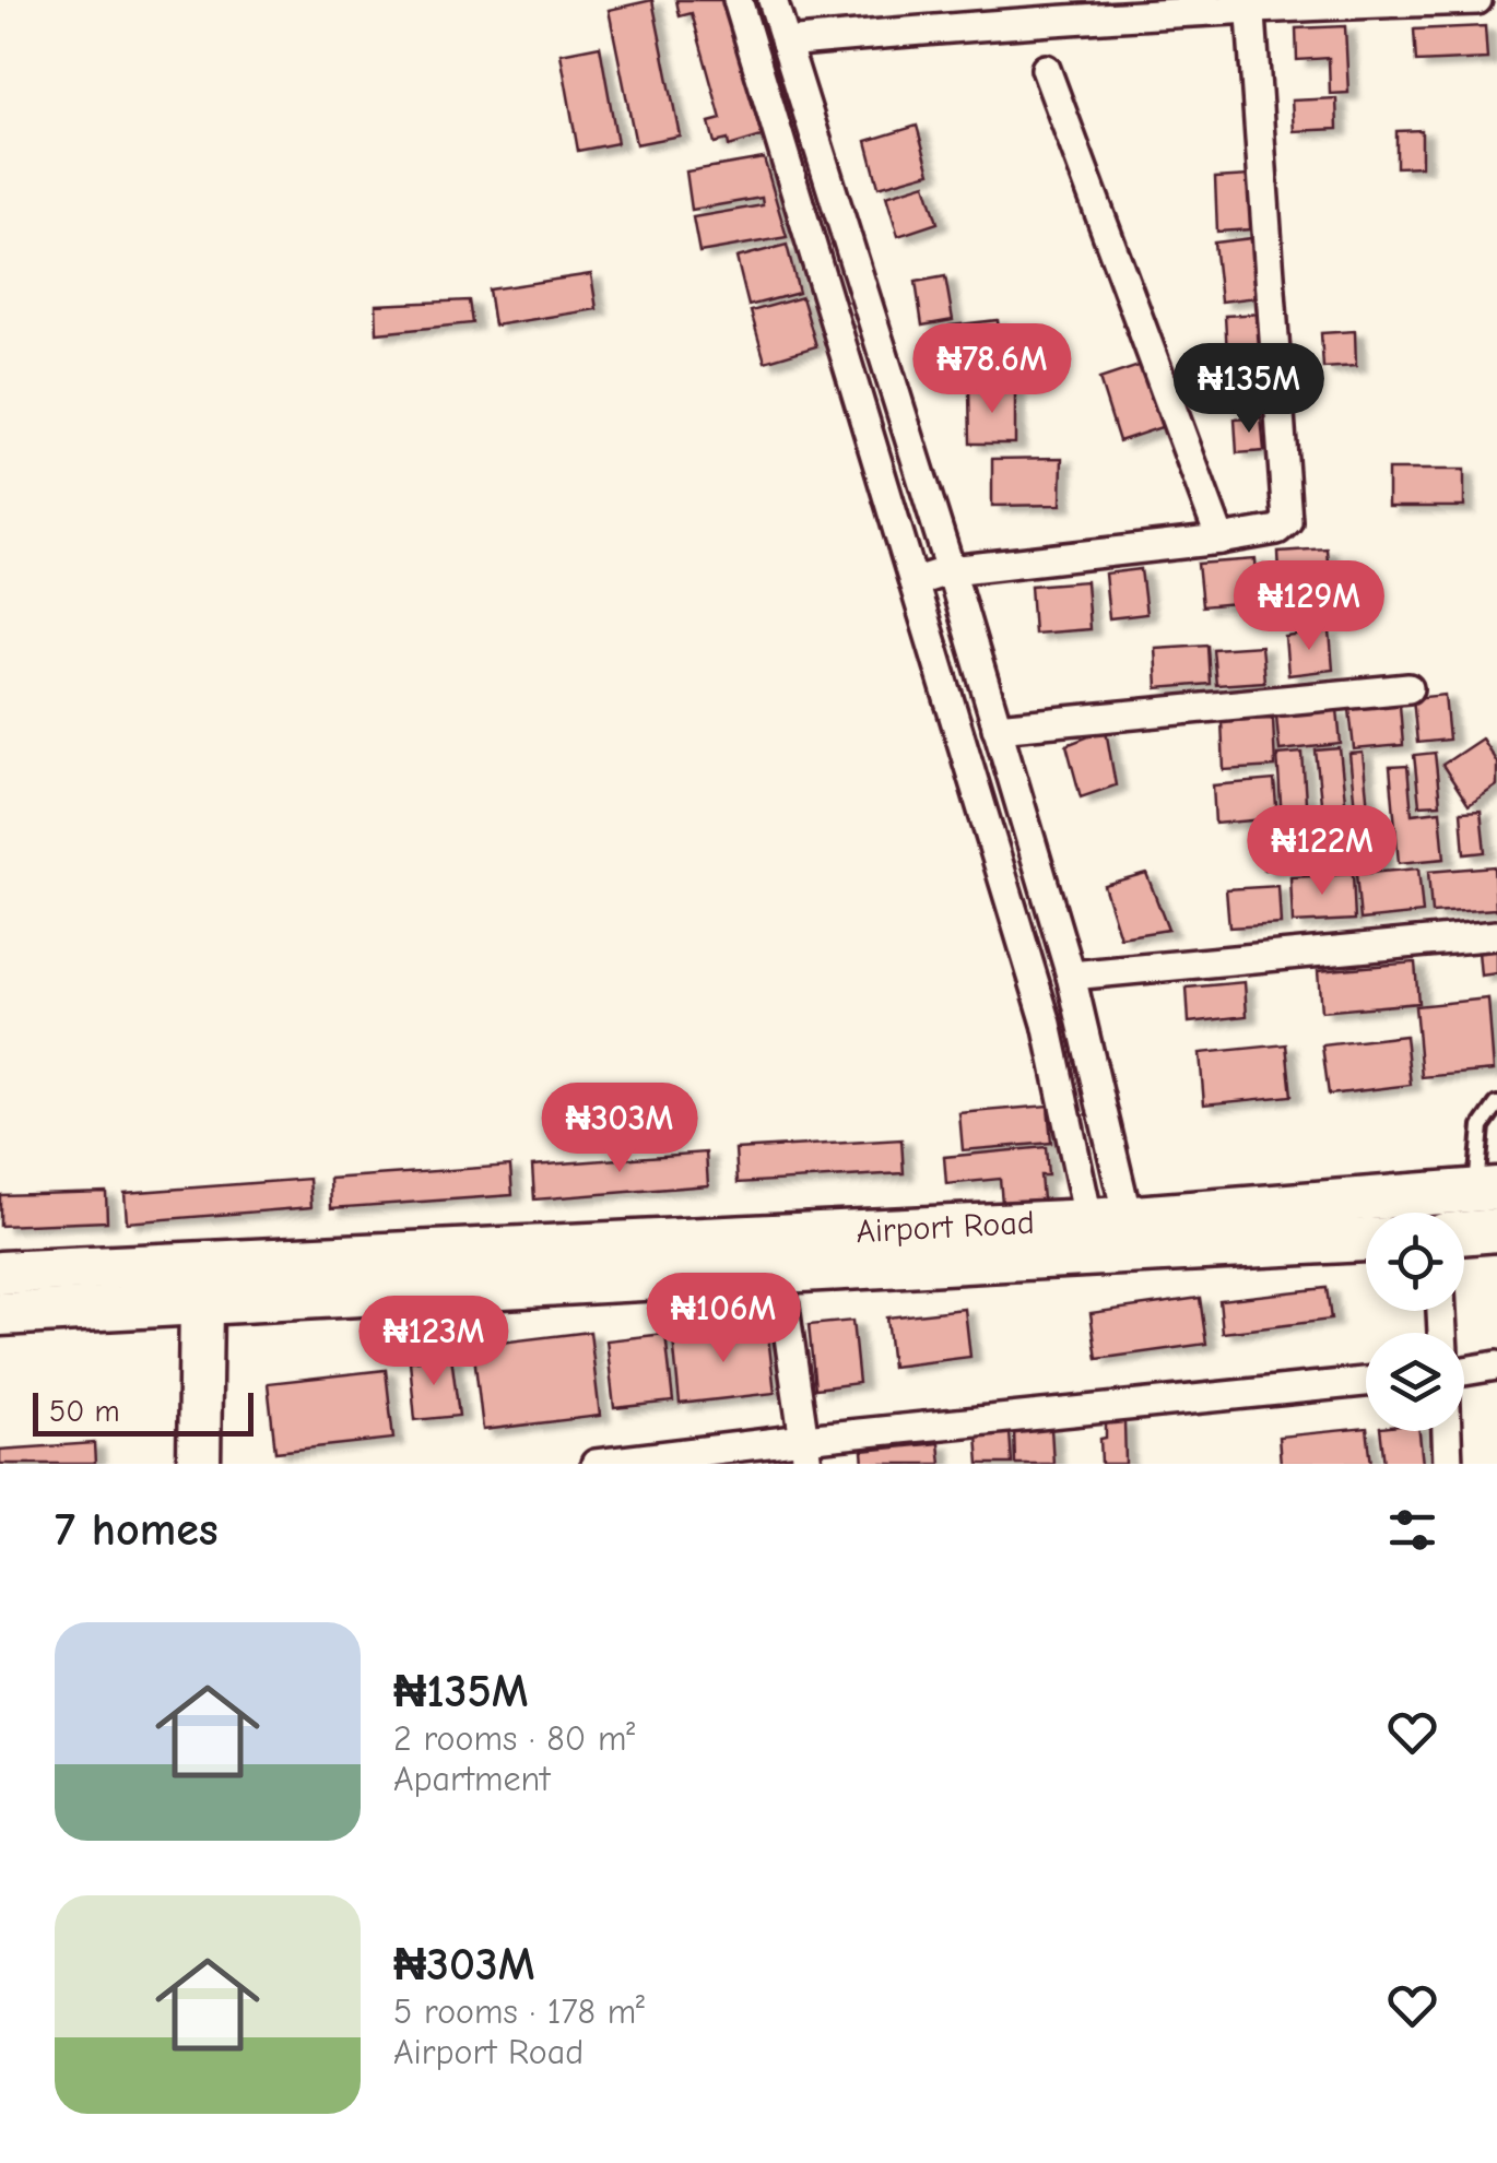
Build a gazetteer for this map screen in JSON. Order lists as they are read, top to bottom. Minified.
{"streets":{"main road":["Airport Road"]},"scale_bar":"50 m","page":{"price":["₦78.6M","₦135M","₦129M","₦122M","₦303M","₦106M","₦123M"],"scale":"50 m","heading":"7 homes","list":[{"name":"₦135M","note":"2 rooms · 80 m² · Apartment"},{"name":"₦303M","note":"5 rooms · 178 m² · Airport Road"}]}}
